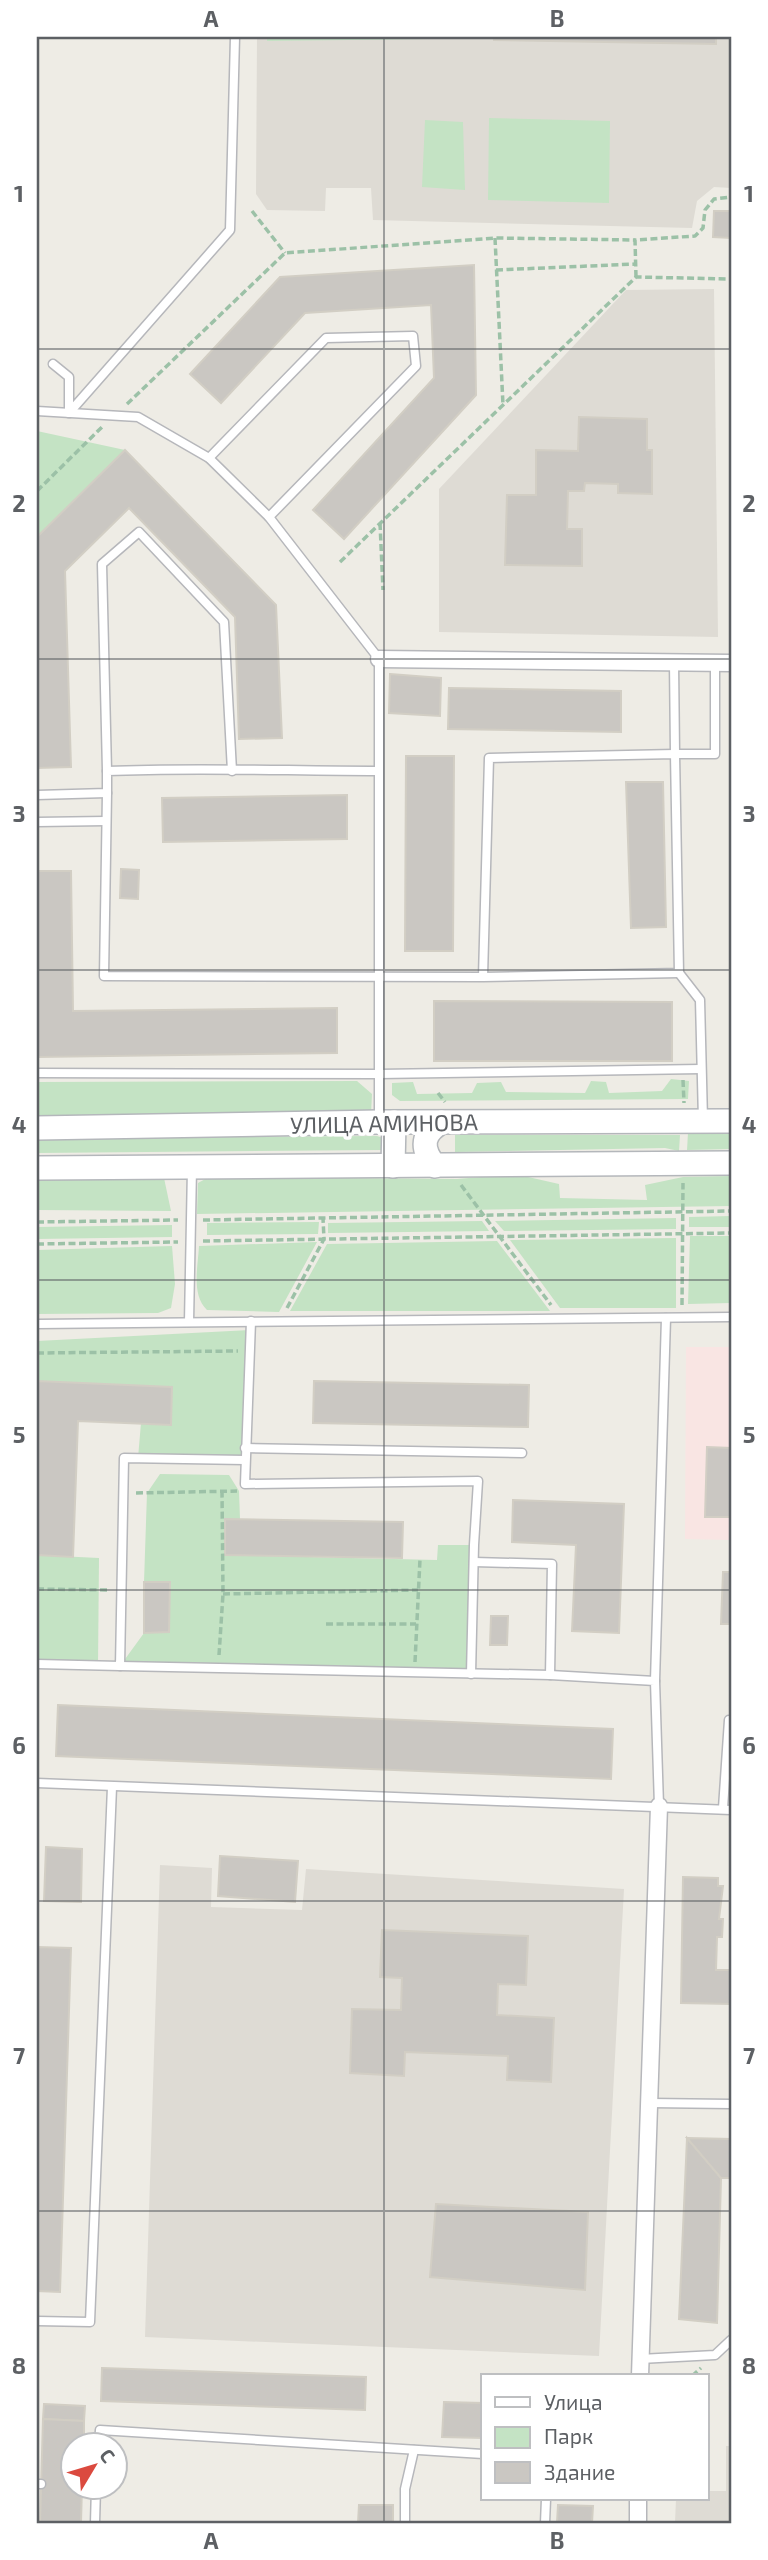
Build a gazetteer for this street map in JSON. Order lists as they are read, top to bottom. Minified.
{"streets":{"street":["УЛИЦА АМИНОВА"]},"legend":["Улица","Парк","Здание"],"north":"top right","grid":{"columns":["A","B"],"rows":["1","2","3","4","5","6","7","8"]}}
